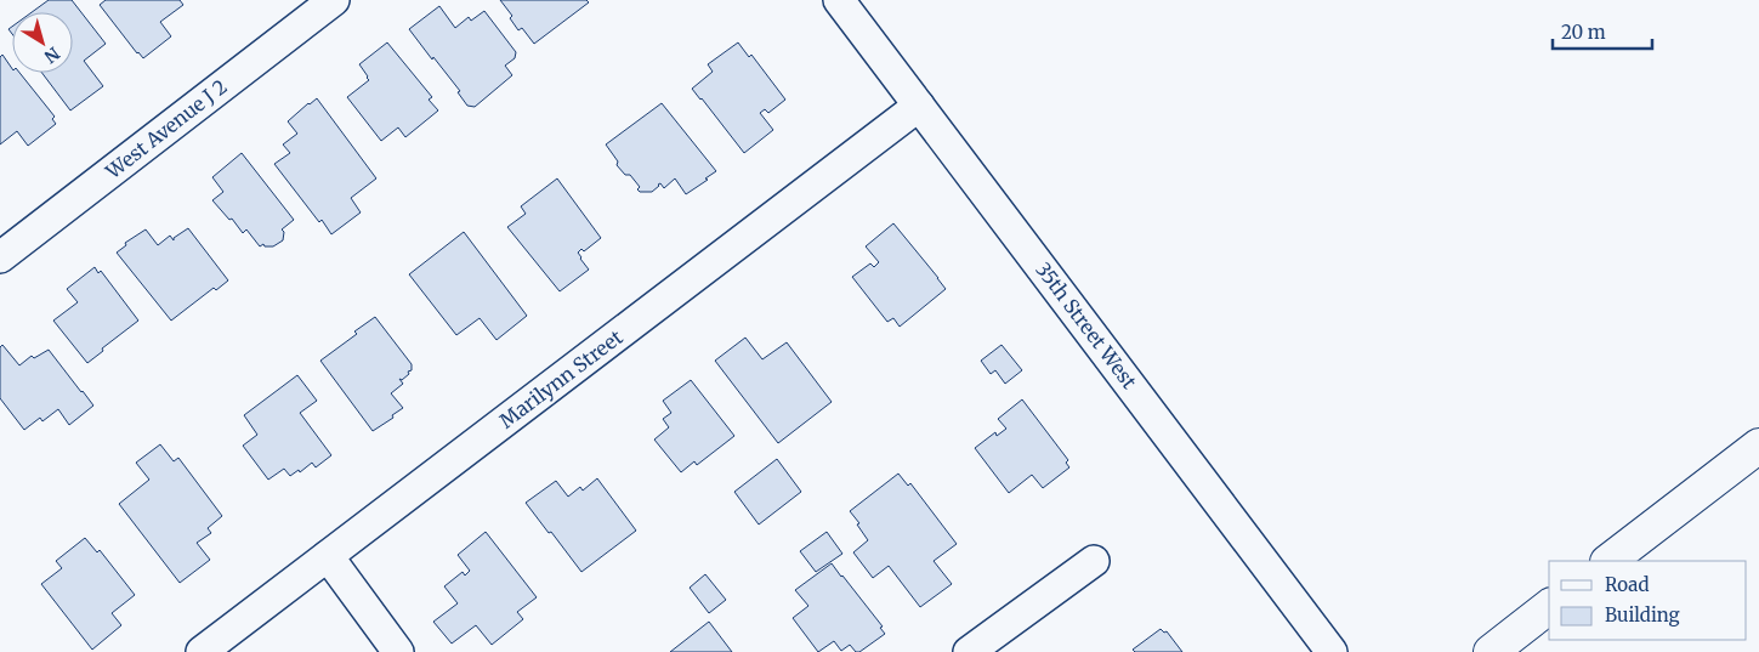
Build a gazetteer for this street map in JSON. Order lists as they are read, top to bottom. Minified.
{"streets":{"street":["West Avenue J 2","35th Street West","Marilynn Street"]},"crossings":[["35th Street West","Marilynn Street"]],"legend":["Road","Building"],"scale_bar":"20 m","north":"bottom right"}
